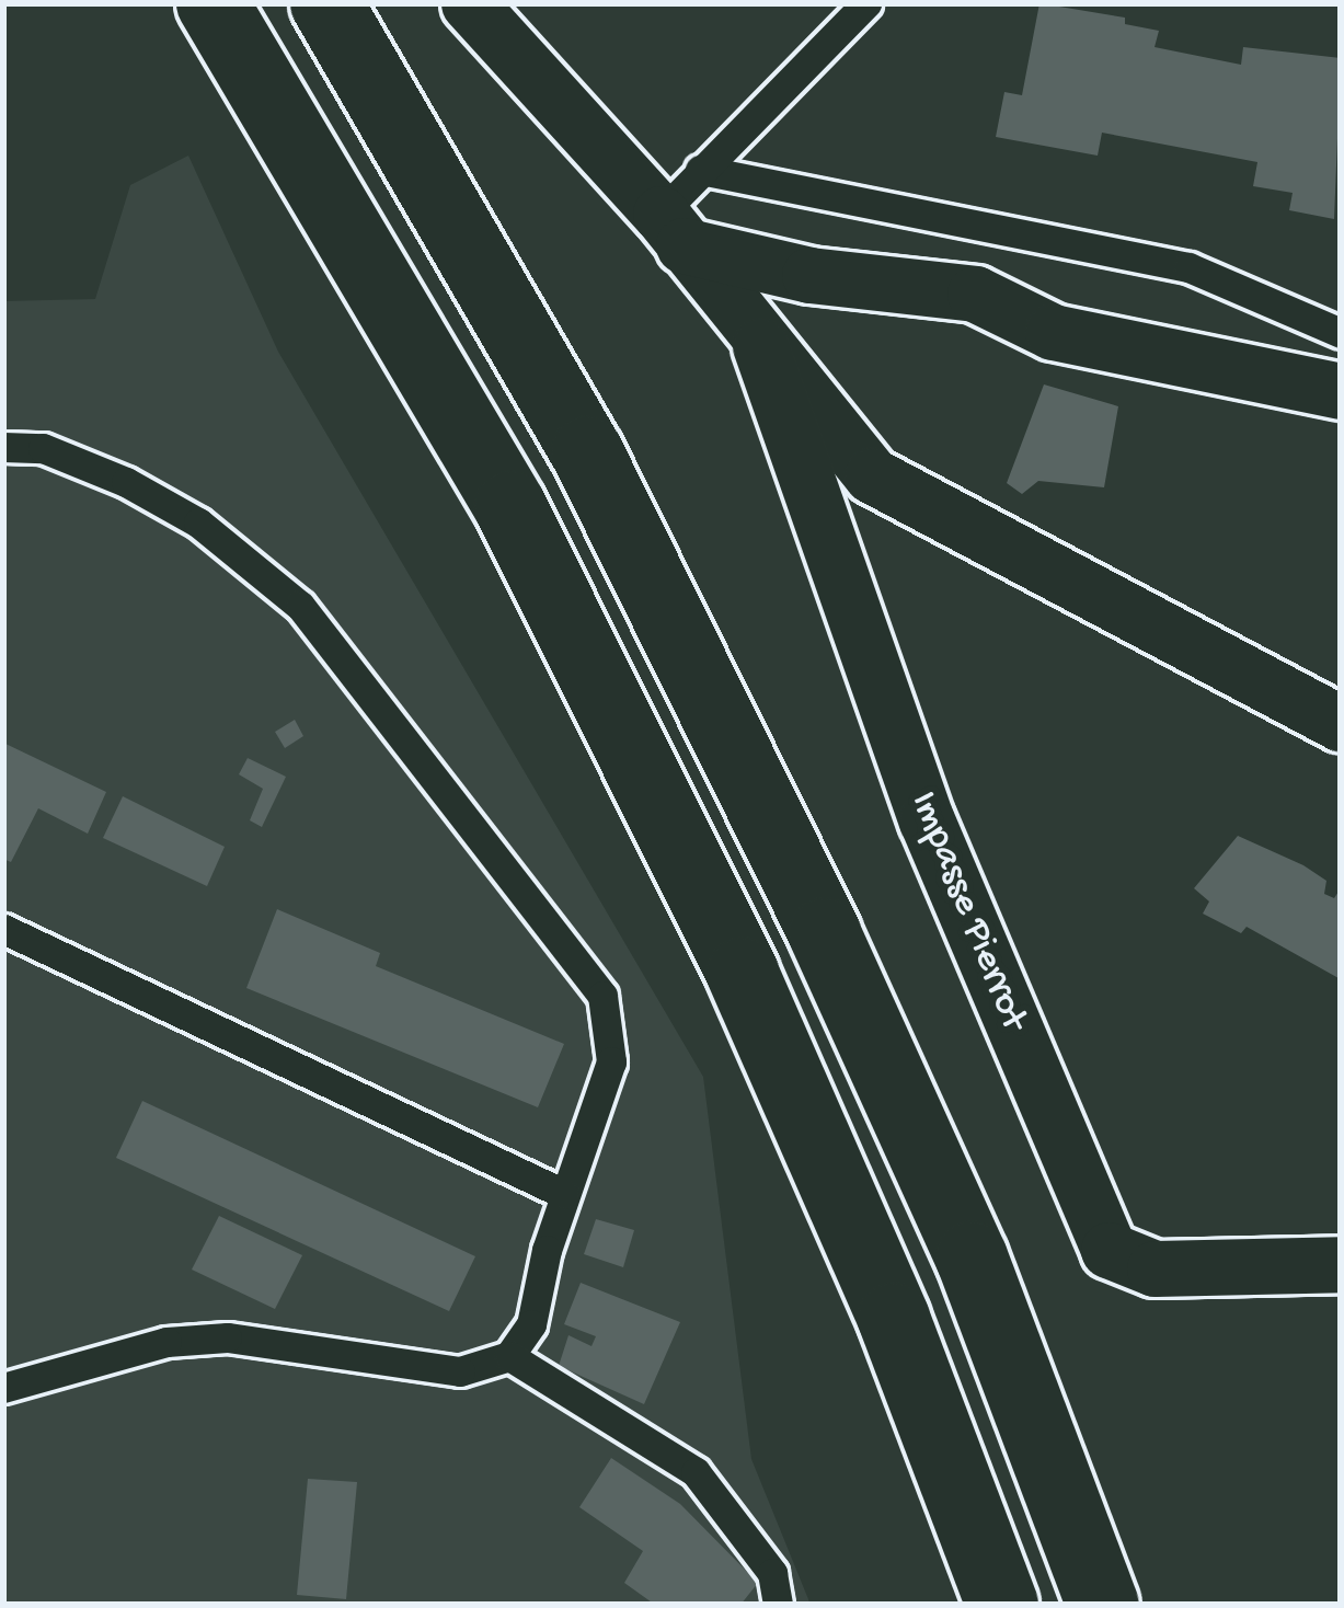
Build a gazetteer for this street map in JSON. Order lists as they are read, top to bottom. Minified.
{"streets":{"street":["Impasse Pierrot"]}}
